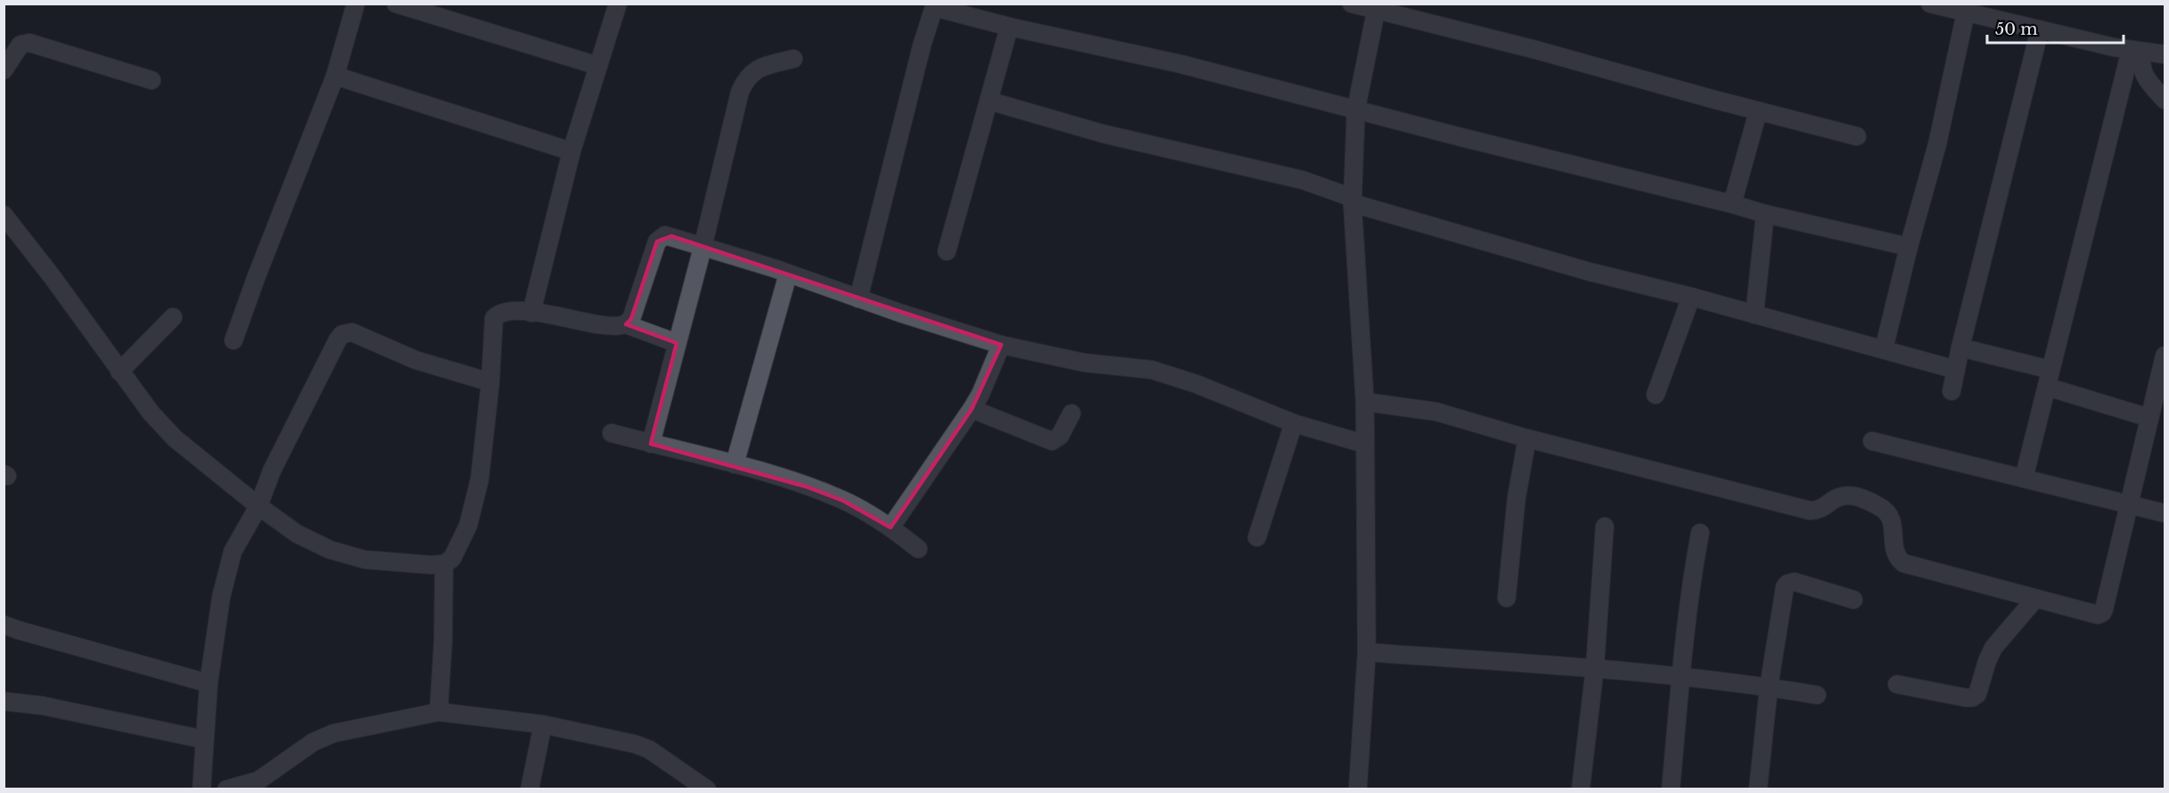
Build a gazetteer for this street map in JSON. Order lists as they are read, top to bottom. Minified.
{"scale_bar":"50 m"}
